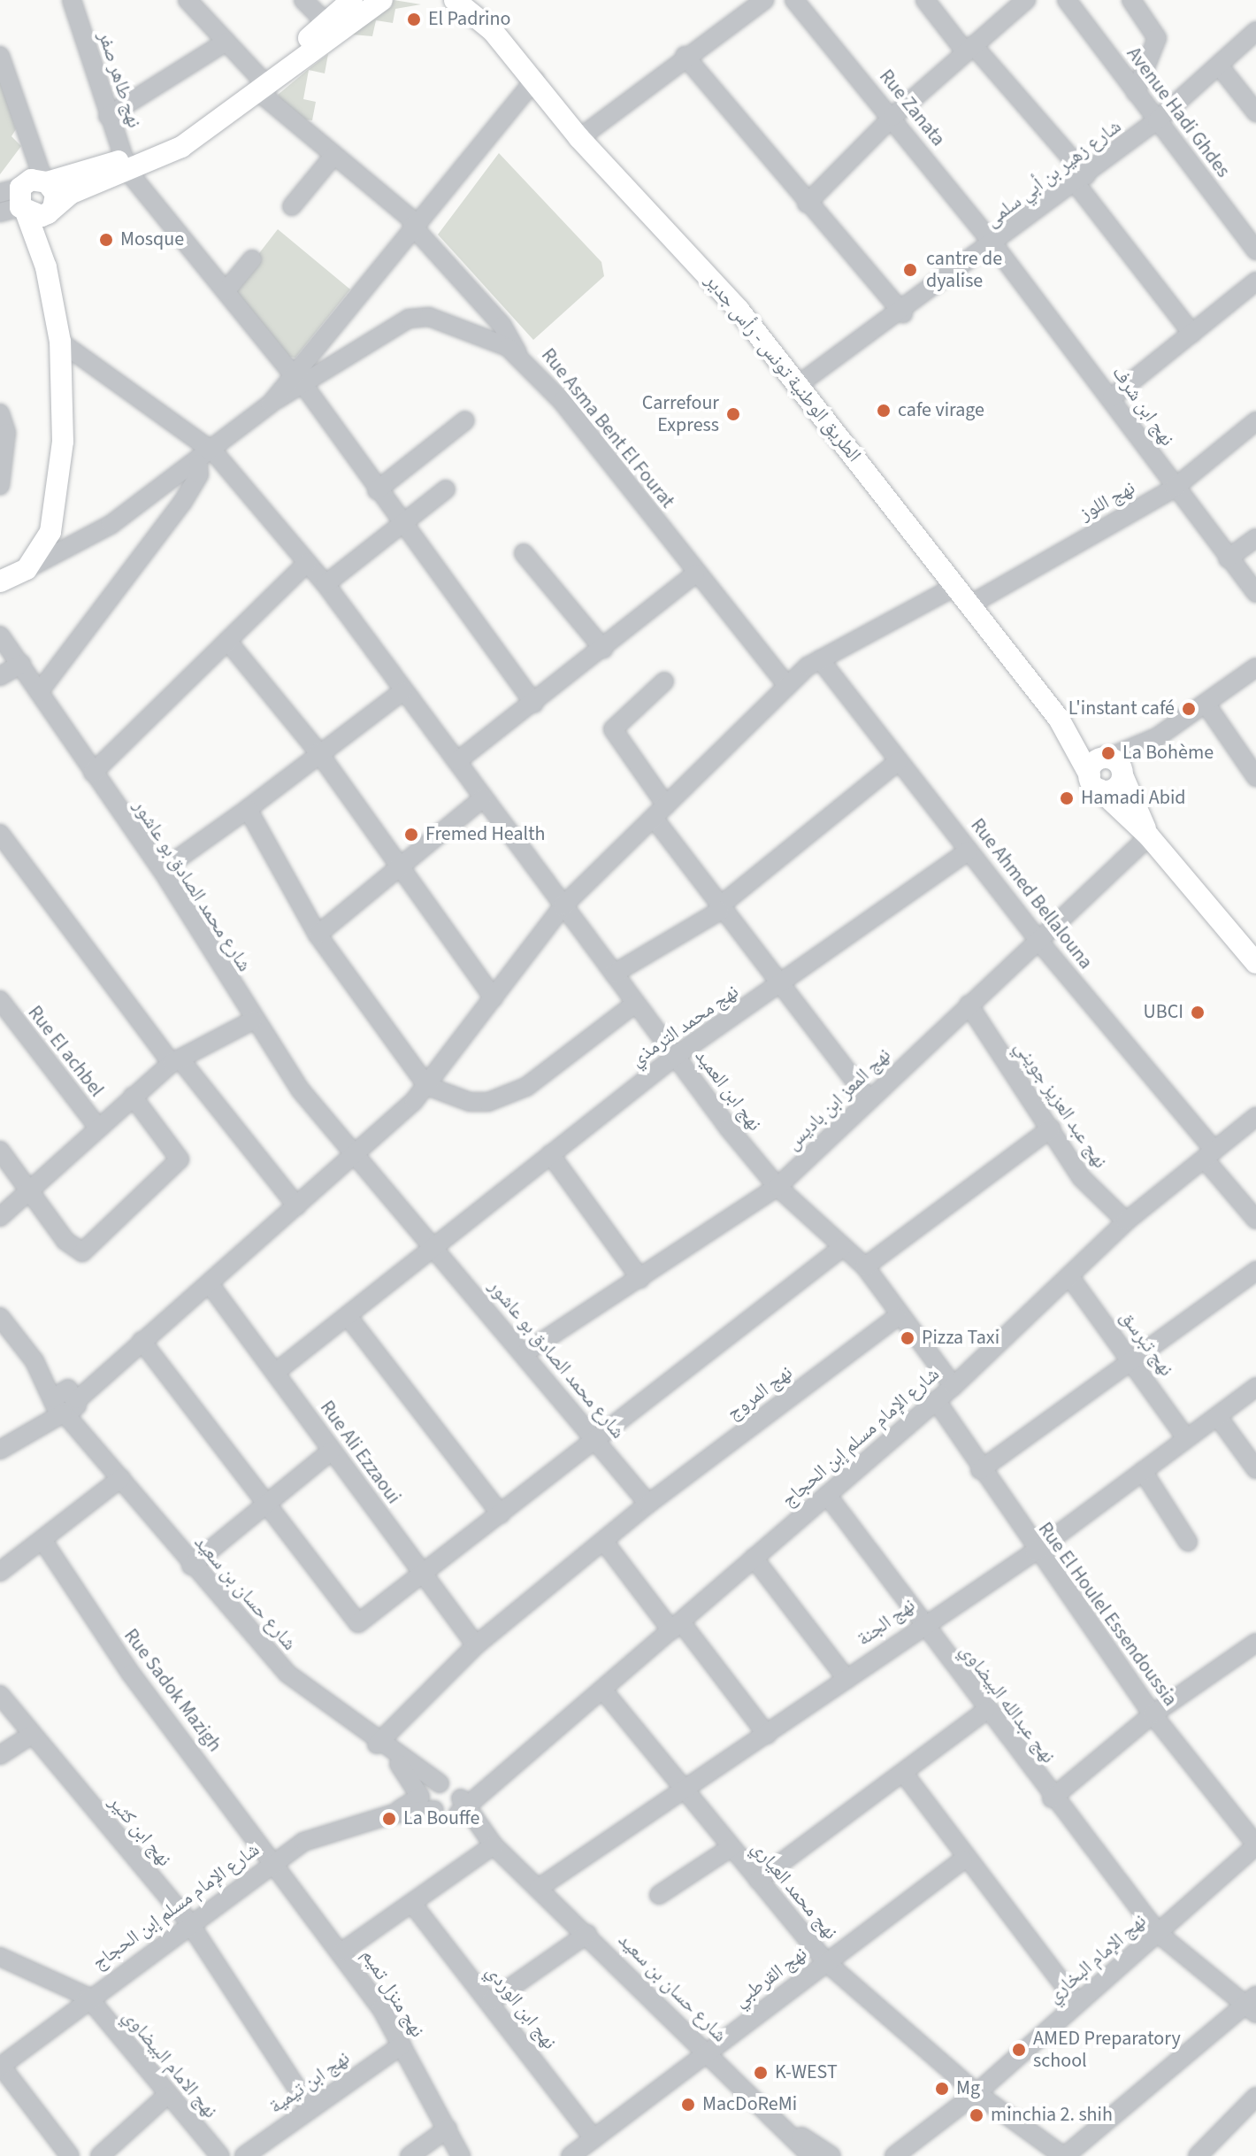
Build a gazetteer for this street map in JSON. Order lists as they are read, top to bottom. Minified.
{"streets":{"main road":["الطريق الوطنية تونس - رأس جدير"],"street":["نهج طاهر صفر","Rue Zanata","Avenue Hadi Ghdes","شارع زهير بن أبي سلمى","نهج ابن شرف","Rue Asma Bent El Fourat","نهج اللوز","شارع محمد الصادق بو عاشور","Rue Ahmed Bellalouna","نهج محمد الترمذي","Rue El achbel","نهج ابن العميد","نهج المعز ابن باديس","نهج عبد العزيز جويني","نهج تبرسق","نهج المروج","شارع اﻹمام مسلم إبن الحجاج","Rue Ali Ezzaoui","شارع حسان بن سعيد","Rue El Houlel Essendoussia","نهج الجنة","Rue Sadok Mazigh","نهج عبدالله البيضاوي","نهج ابن كثير","نهج محمد العياري","نهج الإمام البخاري","نهج القرطبي","نهج منزل تميم","نهج ابن الوردي","نهج الامام البيضاوي","نهج ابن تيمية"]},"crossings":[["نهج طاهر صفر","Rue Asma Bent El Fourat"],["Rue Zanata","شارع زهير بن أبي سلمى"],["Rue Zanata","نهج ابن شرف"],["Avenue Hadi Ghdes","شارع زهير بن أبي سلمى"],["شارع زهير بن أبي سلمى","الطريق الوطنية تونس - رأس جدير"],["شارع زهير بن أبي سلمى","نهج ابن شرف"],["الطريق الوطنية تونس - رأس جدير","نهج اللوز"],["الطريق الوطنية تونس - رأس جدير","نهج المعز ابن باديس"],["نهج ابن شرف","نهج اللوز"],["Rue Asma Bent El Fourat","نهج اللوز"],["Rue Asma Bent El Fourat","نهج ابن العميد"],["نهج اللوز","شارع محمد الصادق بو عاشور"],["نهج اللوز","Rue Ahmed Bellalouna"],["نهج اللوز","نهج ابن العميد"],["نهج اللوز","Rue Ali Ezzaoui"],["نهج اللوز","شارع حسان بن سعيد"],["شارع محمد الصادق بو عاشور","نهج محمد الترمذي"],["شارع محمد الصادق بو عاشور","نهج المعز ابن باديس"],["شارع محمد الصادق بو عاشور","نهج المروج"],["Rue Ahmed Bellalouna","نهج محمد الترمذي"],["Rue Ahmed Bellalouna","نهج المعز ابن باديس"],["Rue Ahmed Bellalouna","شارع اﻹمام مسلم إبن الحجاج"],["نهج محمد الترمذي","نهج ابن العميد"],["نهج محمد الترمذي","Rue Ali Ezzaoui"],["نهج ابن العميد","نهج المعز ابن باديس"],["نهج ابن العميد","نهج المروج"],["نهج ابن العميد","شارع اﻹمام مسلم إبن الحجاج"],["نهج المعز ابن باديس","نهج عبد العزيز جويني"],["نهج عبد العزيز جويني","شارع اﻹمام مسلم إبن الحجاج"],["نهج تبرسق","شارع اﻹمام مسلم إبن الحجاج"],["نهج تبرسق","نهج الجنة"],["نهج المروج","Rue Ali Ezzaoui"],["نهج المروج","شارع حسان بن سعيد"],["شارع اﻹمام مسلم إبن الحجاج","شارع حسان بن سعيد"],["شارع اﻹمام مسلم إبن الحجاج","Rue El Houlel Essendoussia"],["شارع اﻹمام مسلم إبن الحجاج","Rue Sadok Mazigh"],["شارع اﻹمام مسلم إبن الحجاج","نهج عبدالله البيضاوي"],["شارع اﻹمام مسلم إبن الحجاج","نهج ابن كثير"],["شارع اﻹمام مسلم إبن الحجاج","نهج محمد العياري"],["شارع اﻹمام مسلم إبن الحجاج","نهج منزل تميم"],["شارع اﻹمام مسلم إبن الحجاج","نهج الامام البيضاوي"],["شارع حسان بن سعيد","نهج الجنة"],["شارع حسان بن سعيد","نهج القرطبي"],["Rue El Houlel Essendoussia","نهج الجنة"],["Rue El Houlel Essendoussia","نهج الإمام البخاري"],["نهج الجنة","نهج عبدالله البيضاوي"],["نهج الجنة","نهج محمد العياري"],["Rue Sadok Mazigh","نهج منزل تميم"],["نهج عبدالله البيضاوي","نهج الإمام البخاري"],["نهج ابن كثير","نهج ابن تيمية"],["نهج محمد العياري","نهج الإمام البخاري"],["نهج محمد العياري","نهج القرطبي"],["نهج القرطبي","نهج ابن الوردي"],["نهج منزل تميم","نهج ابن تيمية"]],"places":["El Padrino","Mosque","cantre de dyalise","cafe virage","Carrefour Express","L'instant café","La Bohème","Hamadi Abid","Fremed Health","UBCI","Pizza Taxi","La Bouffe","AMED Preparatory school","K-WEST","Mg","MacDoReMi","minchia 2. shih"]}
